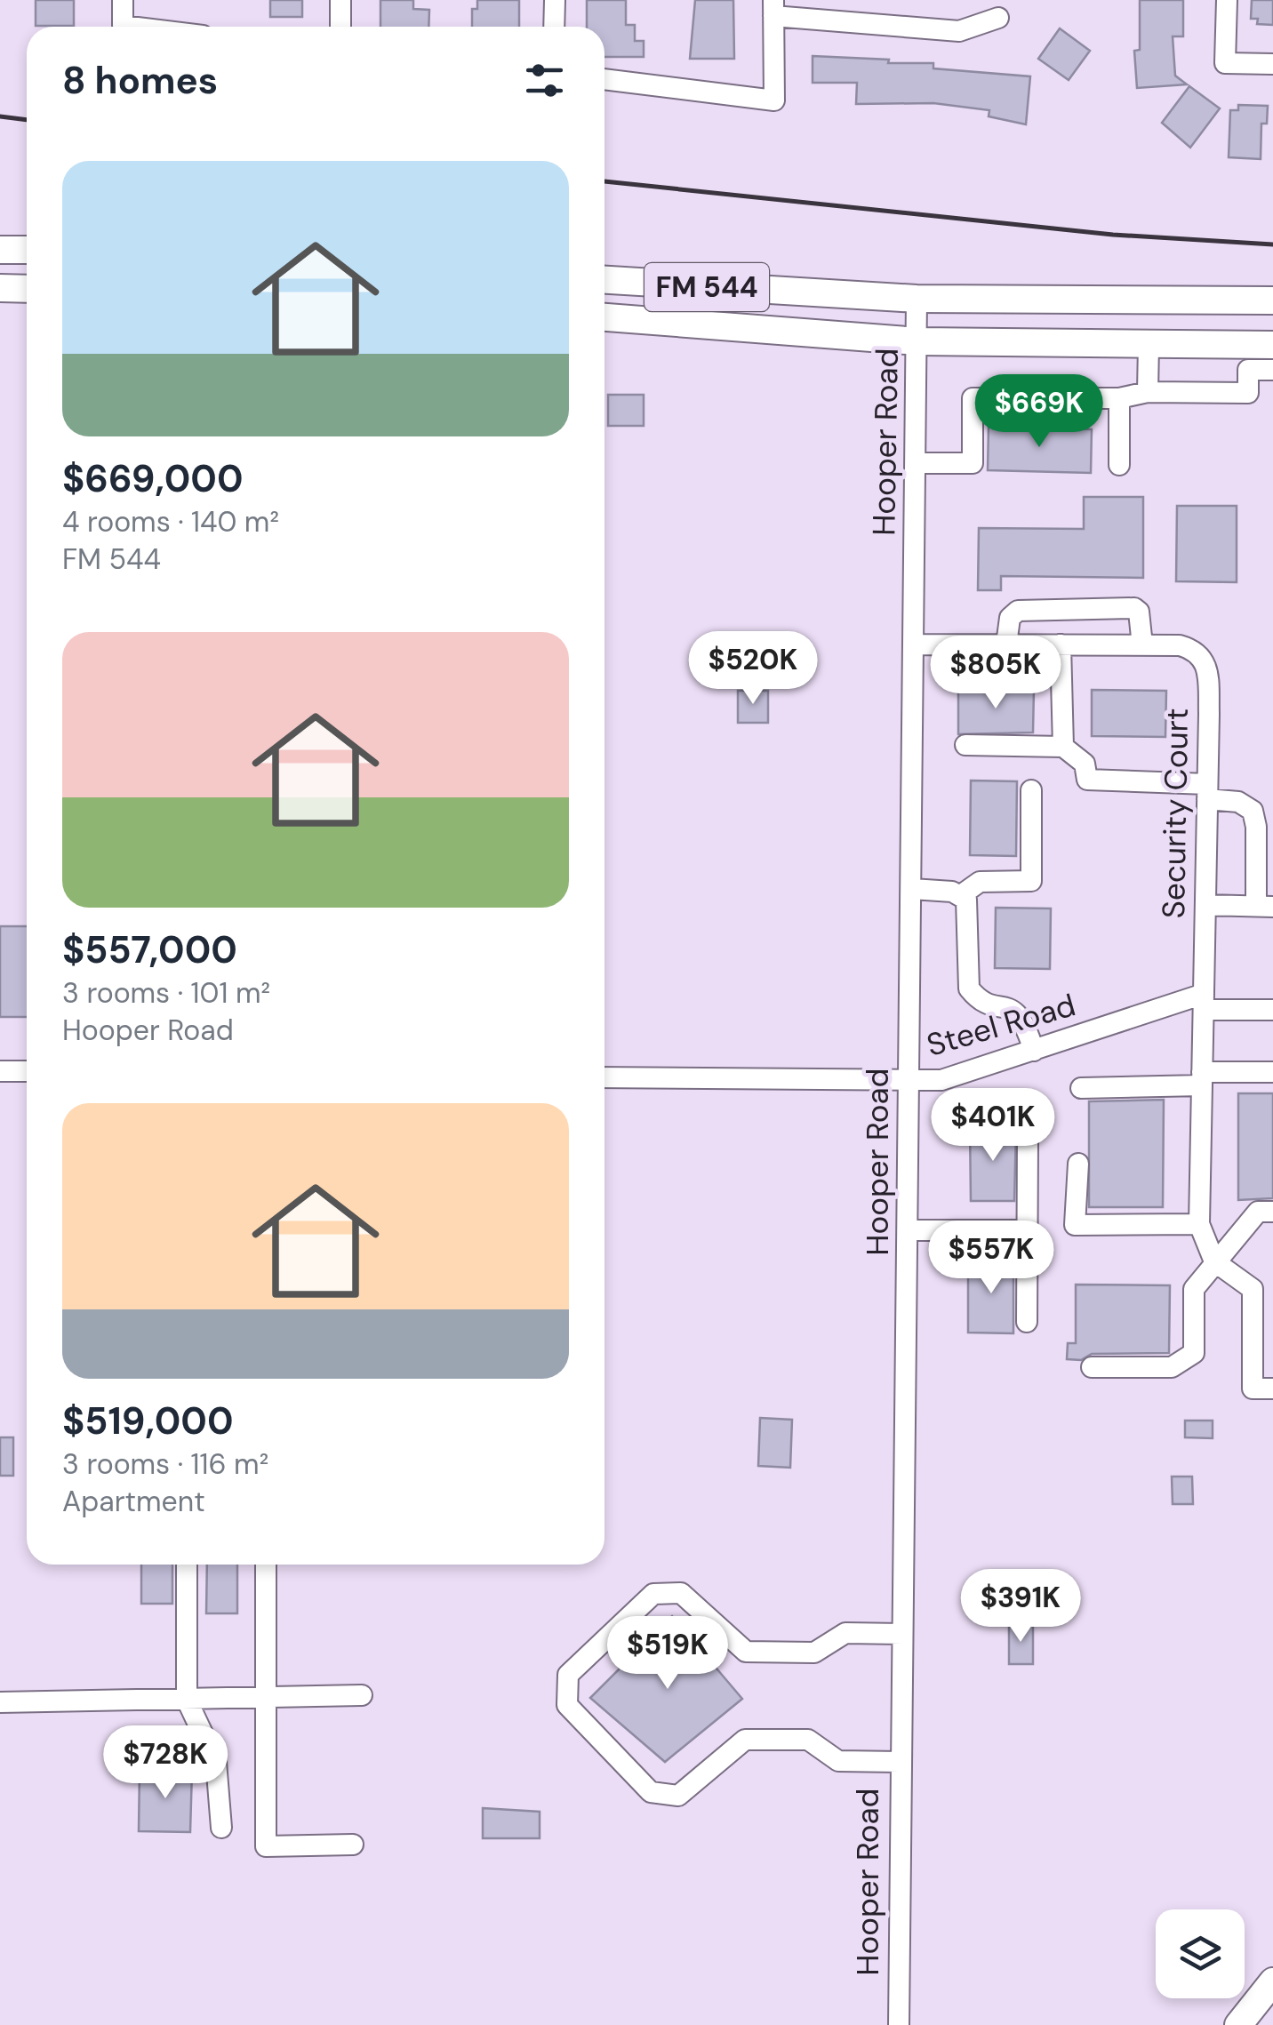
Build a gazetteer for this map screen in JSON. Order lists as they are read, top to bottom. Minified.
{"streets":{"main road":["FM 544"],"street":["Hooper Road","Security Court","Steel Road"]},"crossings":[["FM 544","Hooper Road"],["Hooper Road","Security Court"],["Hooper Road","Steel Road"],["Security Court","Steel Road"]],"page":{"heading":"8 homes","list":[{"name":"$669,000","note":"4 rooms · 140 m² · FM 544"},{"name":"$557,000","note":"3 rooms · 101 m² · Hooper Road"},{"name":"$519,000","note":"3 rooms · 116 m² · Apartment"}],"price":["$669K","$520K","$805K","$401K","$557K","$391K","$519K","$728K"]}}
